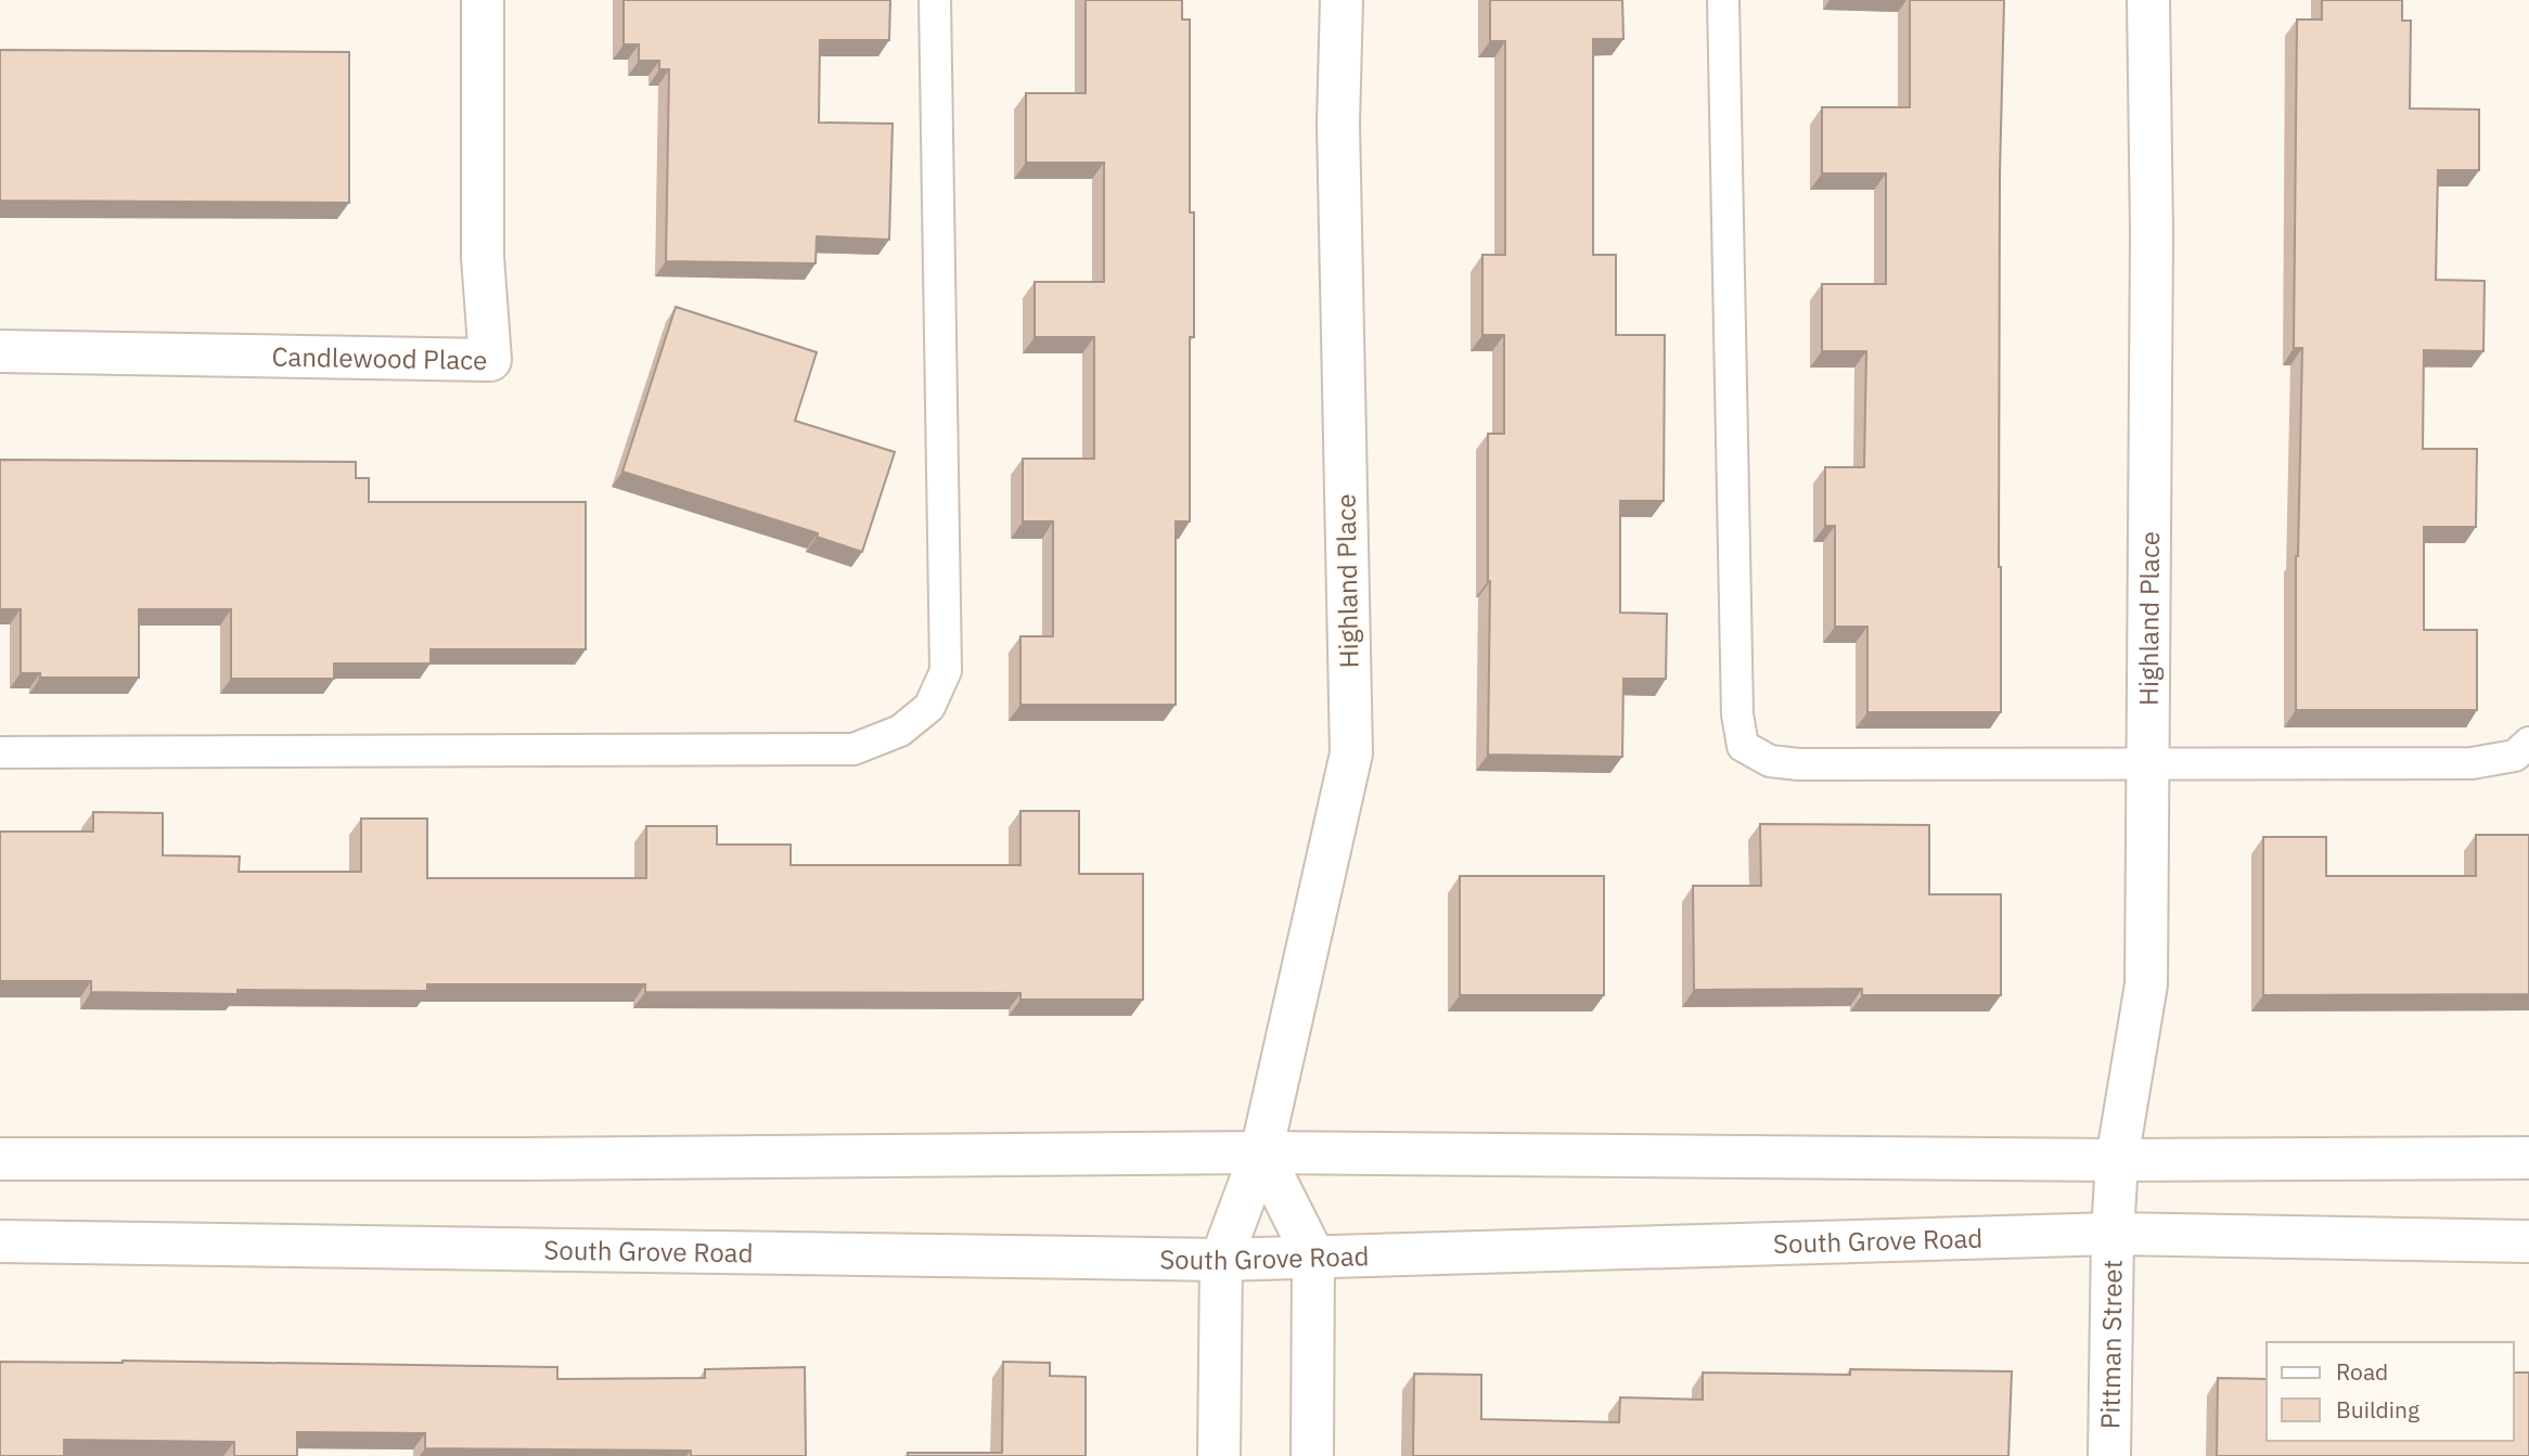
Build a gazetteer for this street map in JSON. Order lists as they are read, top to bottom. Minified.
{"streets":{"main road":["Candlewood Place","Highland Place","South Grove Road","Pittman Street"]},"crossings":[["Highland Place","South Grove Road"],["Highland Place","Pittman Street"],["South Grove Road","Pittman Street"]],"legend":["Road","Building"]}
